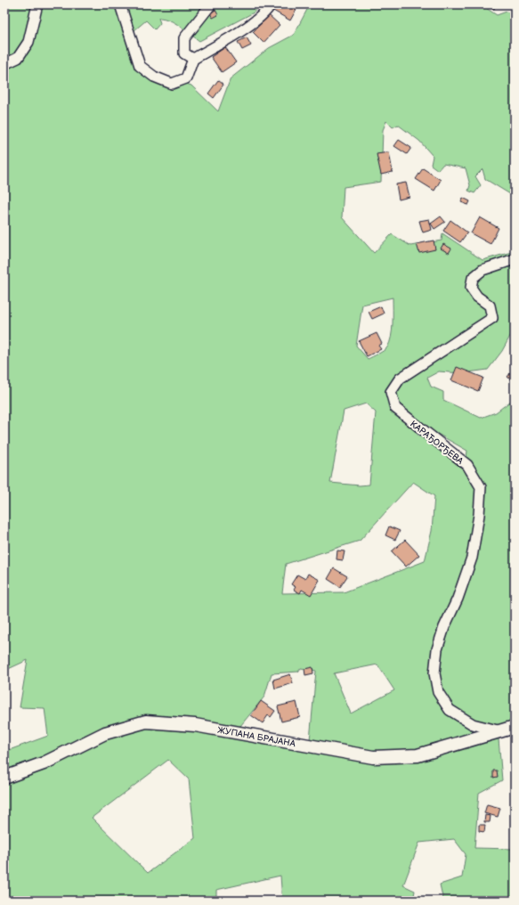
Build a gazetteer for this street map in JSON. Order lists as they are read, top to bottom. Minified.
{"streets":{"street":["КАРАЂОРЂЕВА","ЖУПАНА БРАЈАНА"]},"crossings":[["КАРАЂОРЂЕВА","ЖУПАНА БРАЈАНА"]]}
